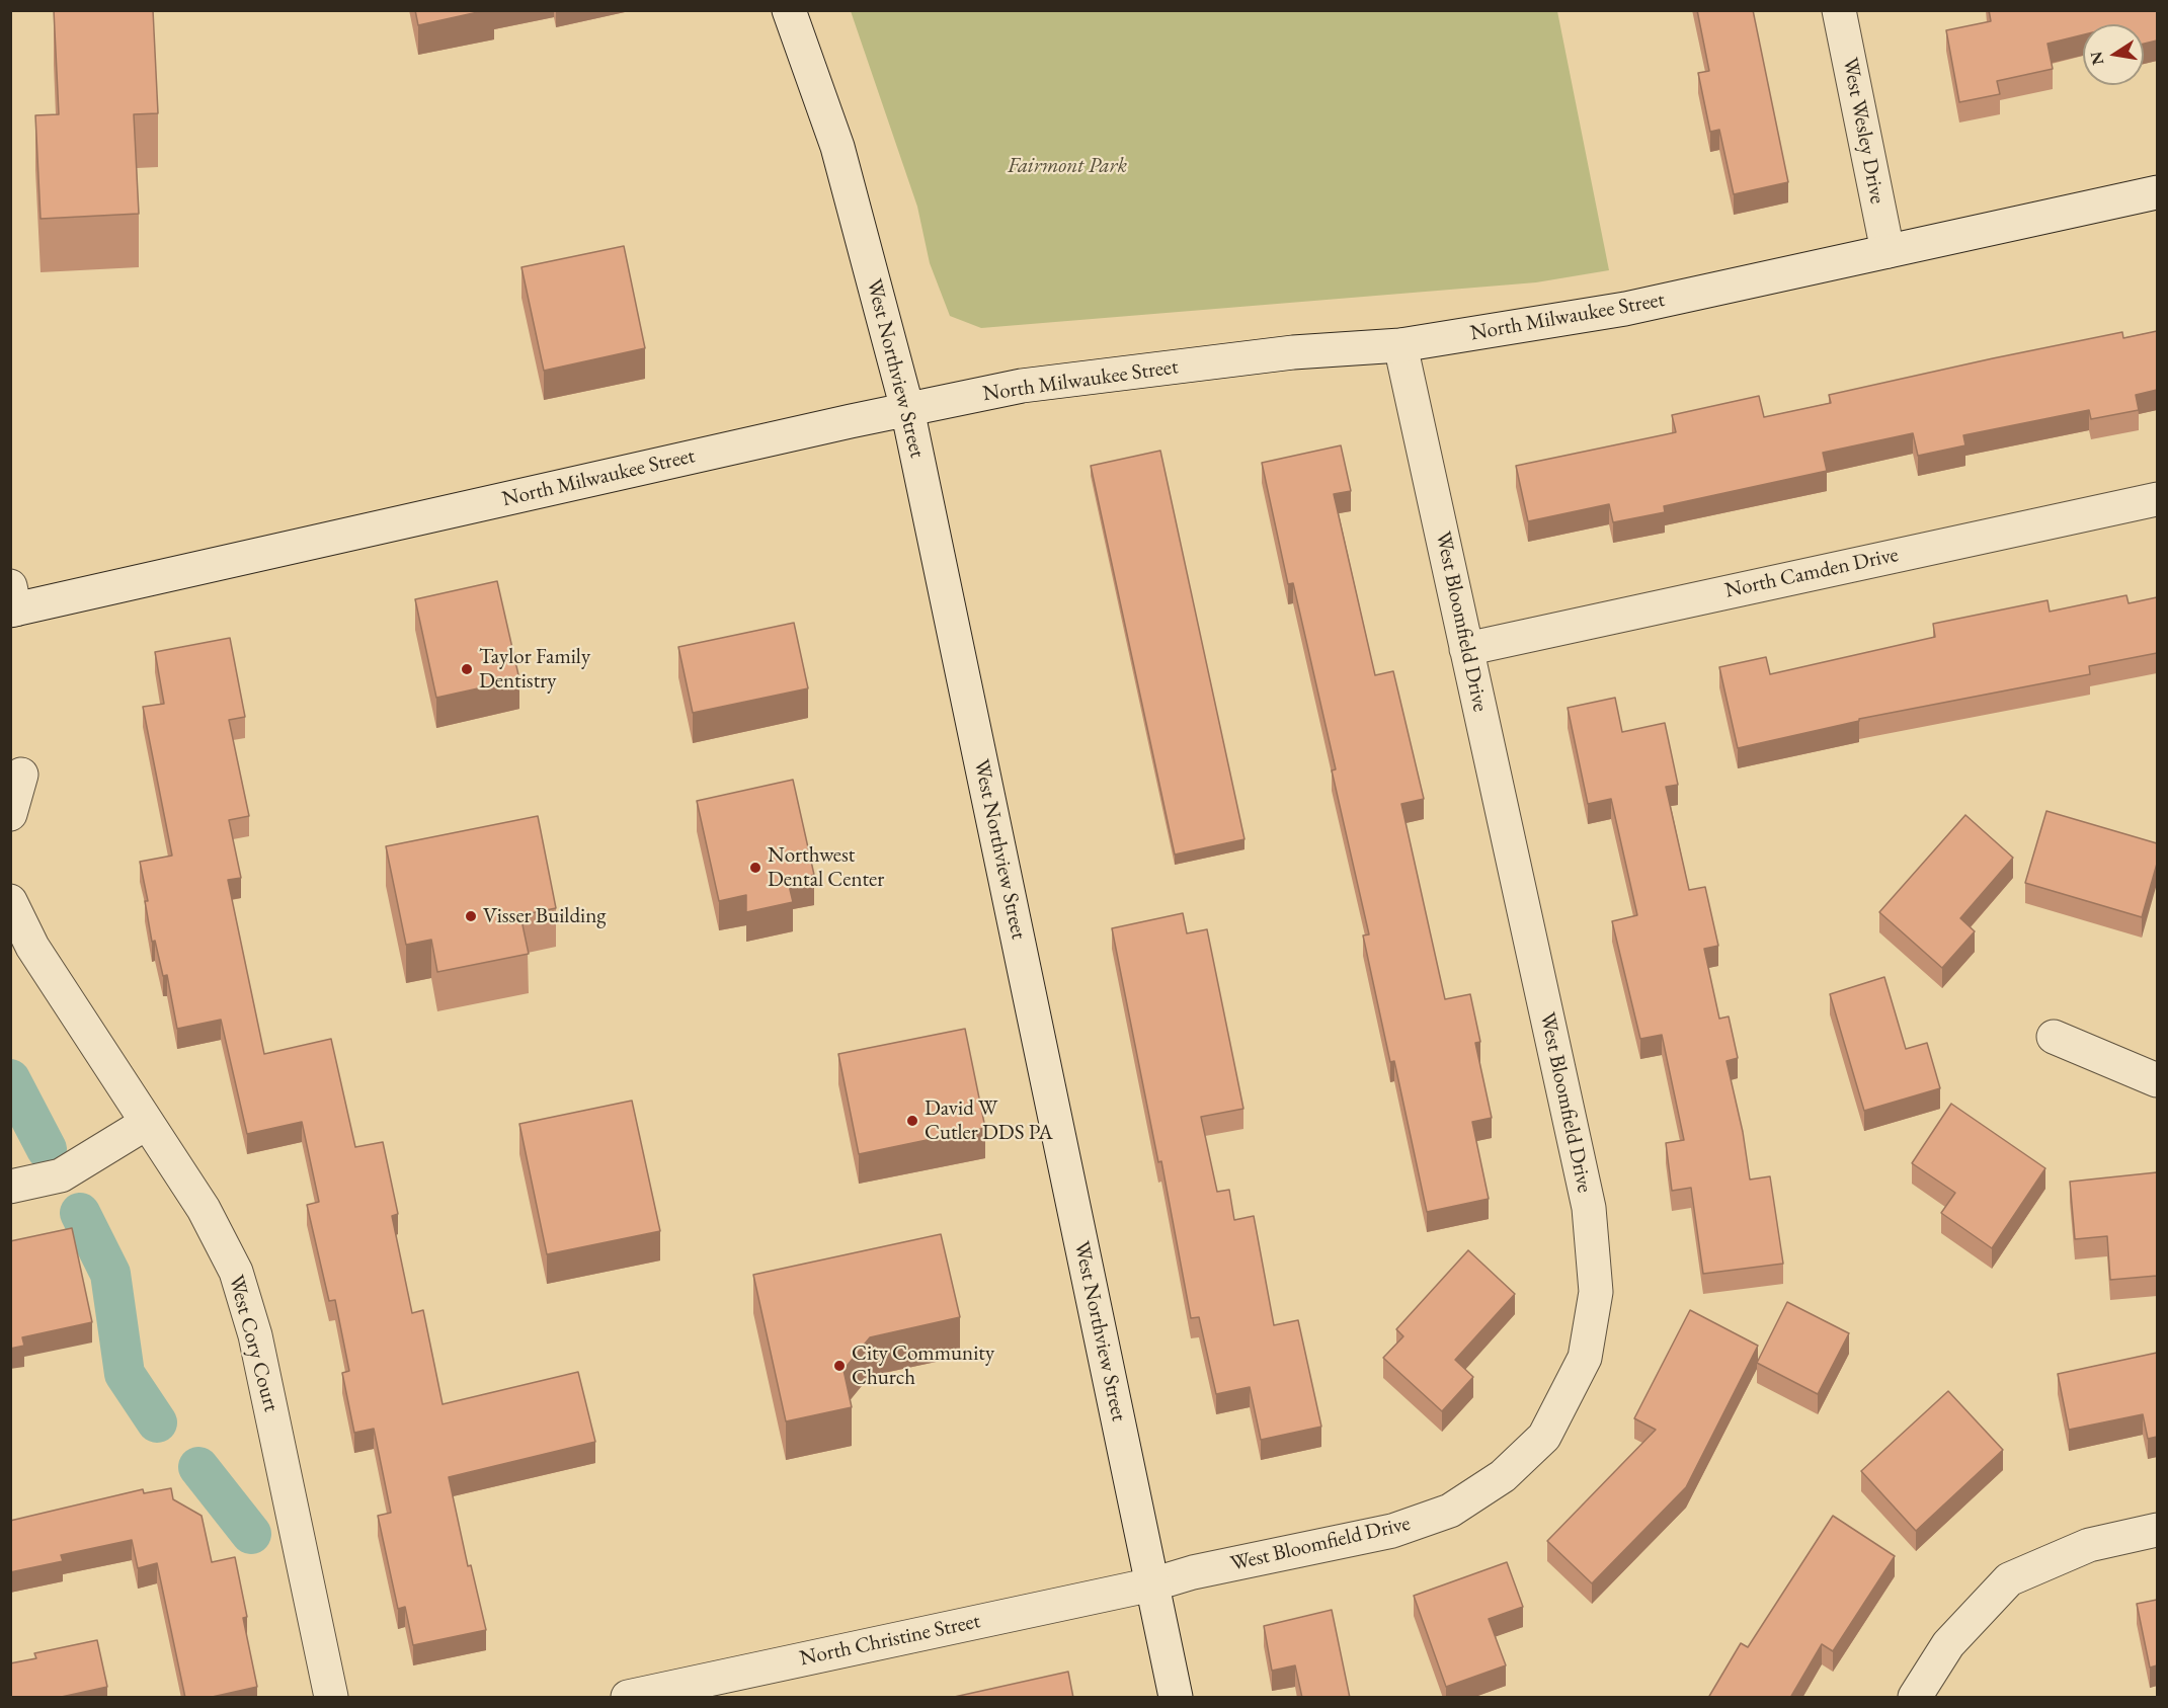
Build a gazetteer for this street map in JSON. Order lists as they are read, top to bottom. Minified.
{"streets":{"street":["West Wesley Drive","North Milwaukee Street","West Northview Street","North Camden Drive","West Bloomfield Drive","West Cory Court","North Christine Street"]},"crossings":[["West Wesley Drive","North Milwaukee Street"],["North Milwaukee Street","West Northview Street"],["North Milwaukee Street","West Bloomfield Drive"],["West Northview Street","West Bloomfield Drive"],["West Northview Street","North Christine Street"],["North Camden Drive","West Bloomfield Drive"],["West Bloomfield Drive","North Christine Street"]],"parks":["Fairmont Park"],"places":["Taylor Family Dentistry","Northwest Dental Center","Visser Building","David W Cutler DDS PA","City Community Church"],"north":"left"}
